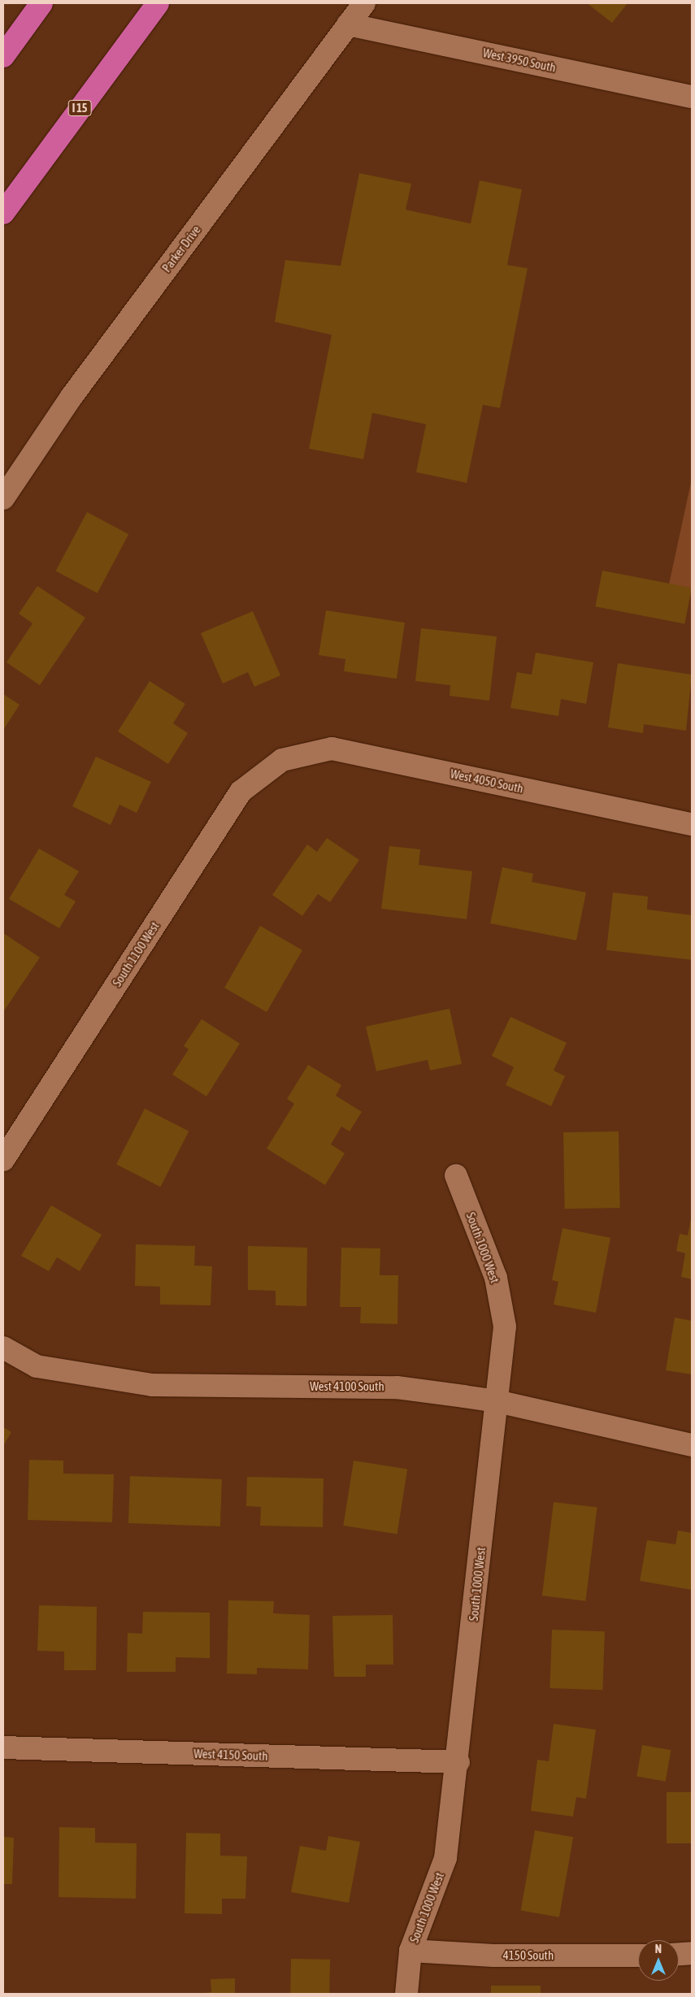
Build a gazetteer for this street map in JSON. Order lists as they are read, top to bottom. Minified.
{"streets":{"highway":["I 15"],"street":["West 3950 South","Parker Drive","West 4050 South","South 1100 West","South 1000 West","West 4100 South","West 4150 South","4150 South"]},"crossings":[["West 3950 South","Parker Drive"],["West 4050 South","South 1100 West"],["South 1000 West","West 4100 South"],["South 1000 West","West 4150 South"],["South 1000 West","4150 South"]],"north":"top"}
